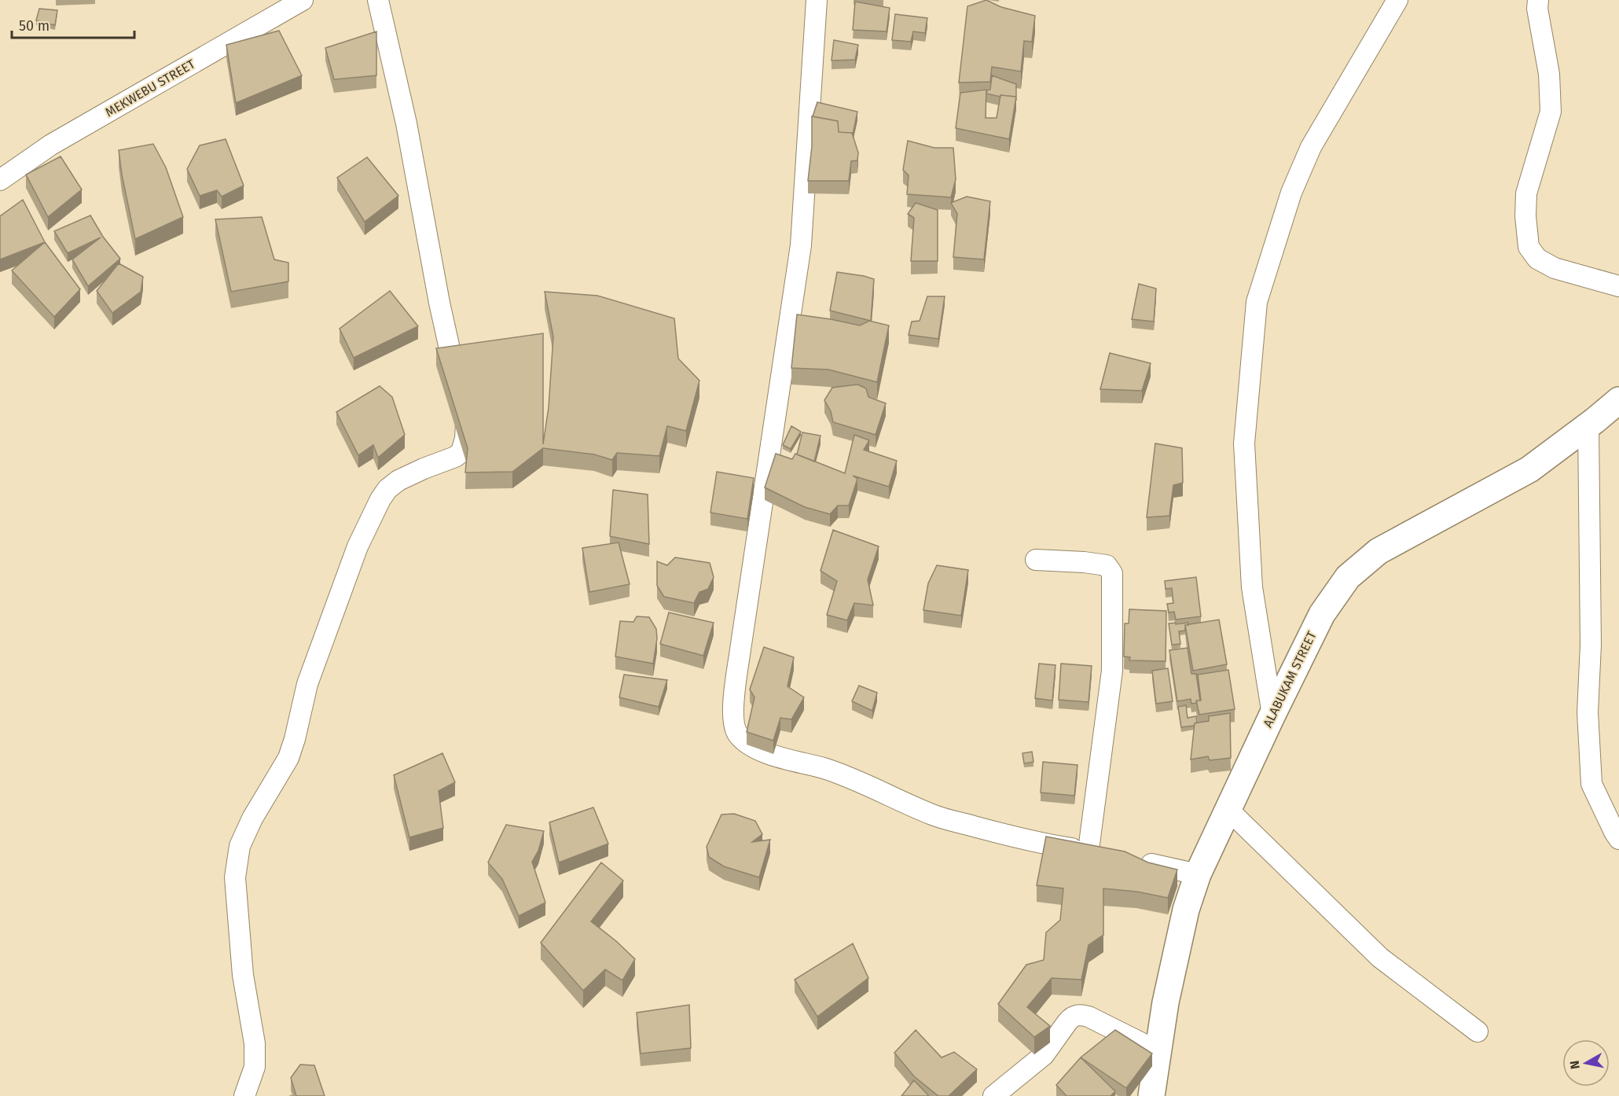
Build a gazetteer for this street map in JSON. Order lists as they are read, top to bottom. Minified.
{"streets":{"street":["MEKWEBU STREET","ALABUKAM STREET"]},"scale_bar":"50 m","north":"left"}
